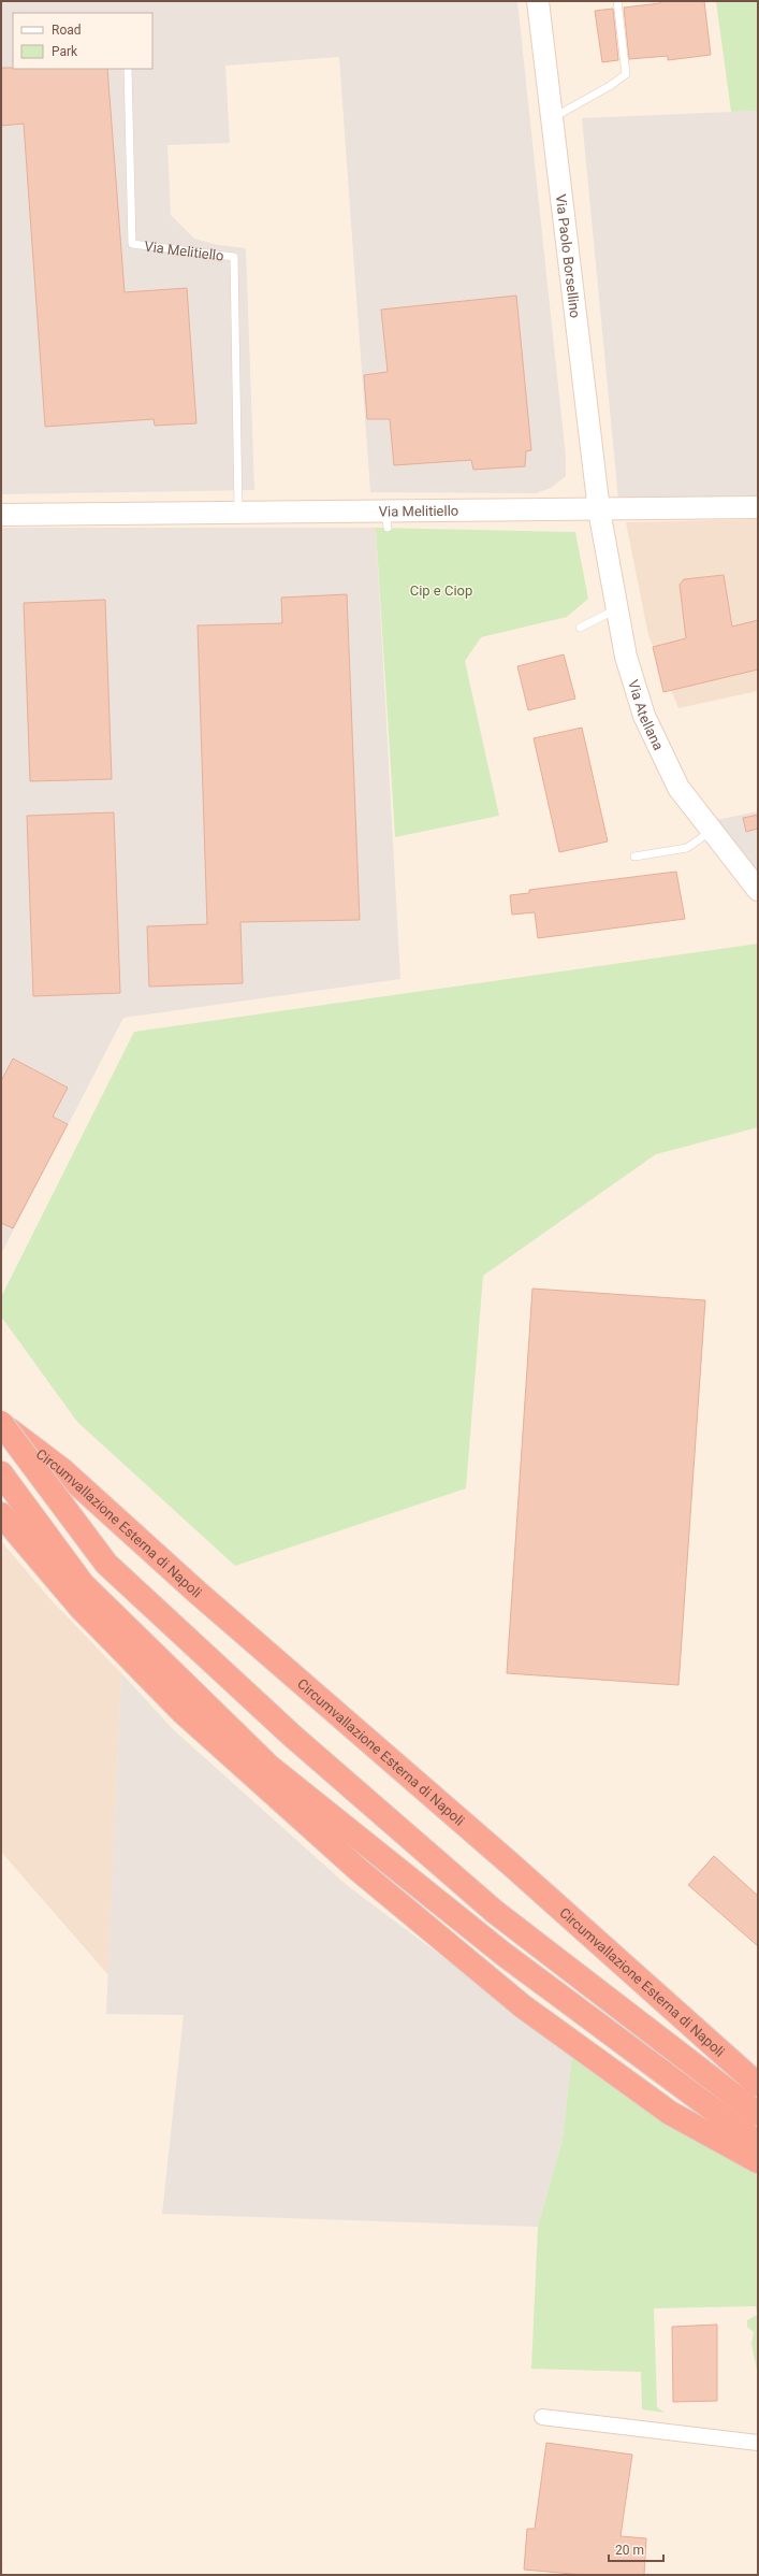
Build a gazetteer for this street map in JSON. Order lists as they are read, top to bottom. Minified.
{"streets":{"highway":["Circumvallazione Esterna di Napoli"],"main road":["Via Melitiello","Via Paolo Borsellino","Via Atellana"]},"crossings":[["Via Melitiello","Via Paolo Borsellino"],["Via Melitiello","Via Atellana"],["Via Paolo Borsellino","Via Atellana"]],"parks":["Cip e Ciop"],"legend":["Road","Park"],"scale_bar":"20 m"}
